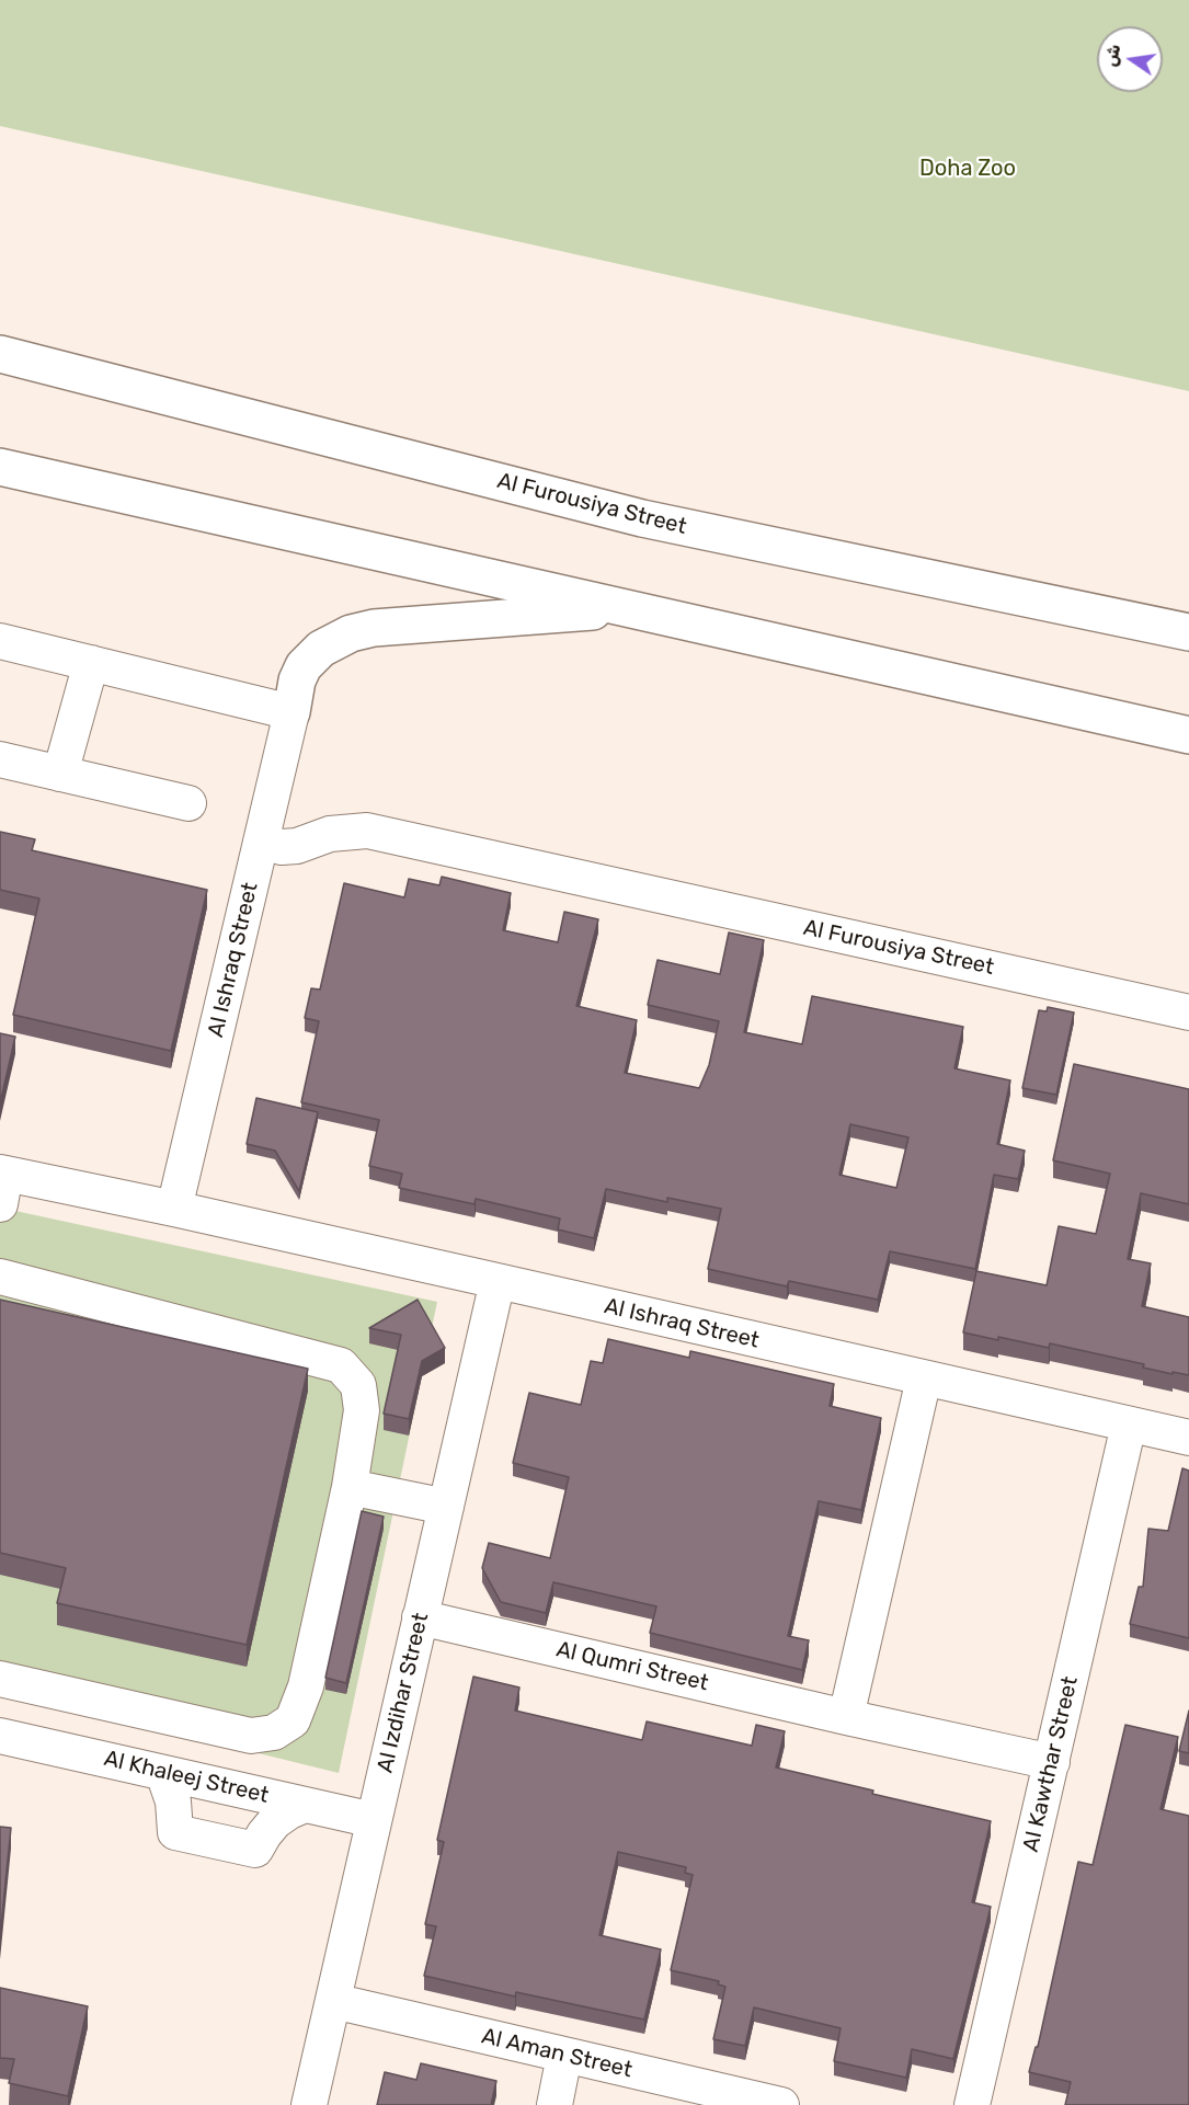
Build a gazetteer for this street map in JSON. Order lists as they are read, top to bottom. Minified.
{"streets":{"highway":["Al Furousiya Street"],"street":["Al Ishraq Street","Al Qumri Street","Al Izdihar Street","Al Kawthar Street","Al Khaleej Street","Al Aman Street"]},"crossings":[["Al Furousiya Street","Al Ishraq Street"],["Al Ishraq Street","Al Izdihar Street"],["Al Ishraq Street","Al Kawthar Street"],["Al Qumri Street","Al Izdihar Street"],["Al Qumri Street","Al Kawthar Street"],["Al Izdihar Street","Al Khaleej Street"],["Al Izdihar Street","Al Aman Street"]],"parks":["Doha Zoo"],"north":"left"}
